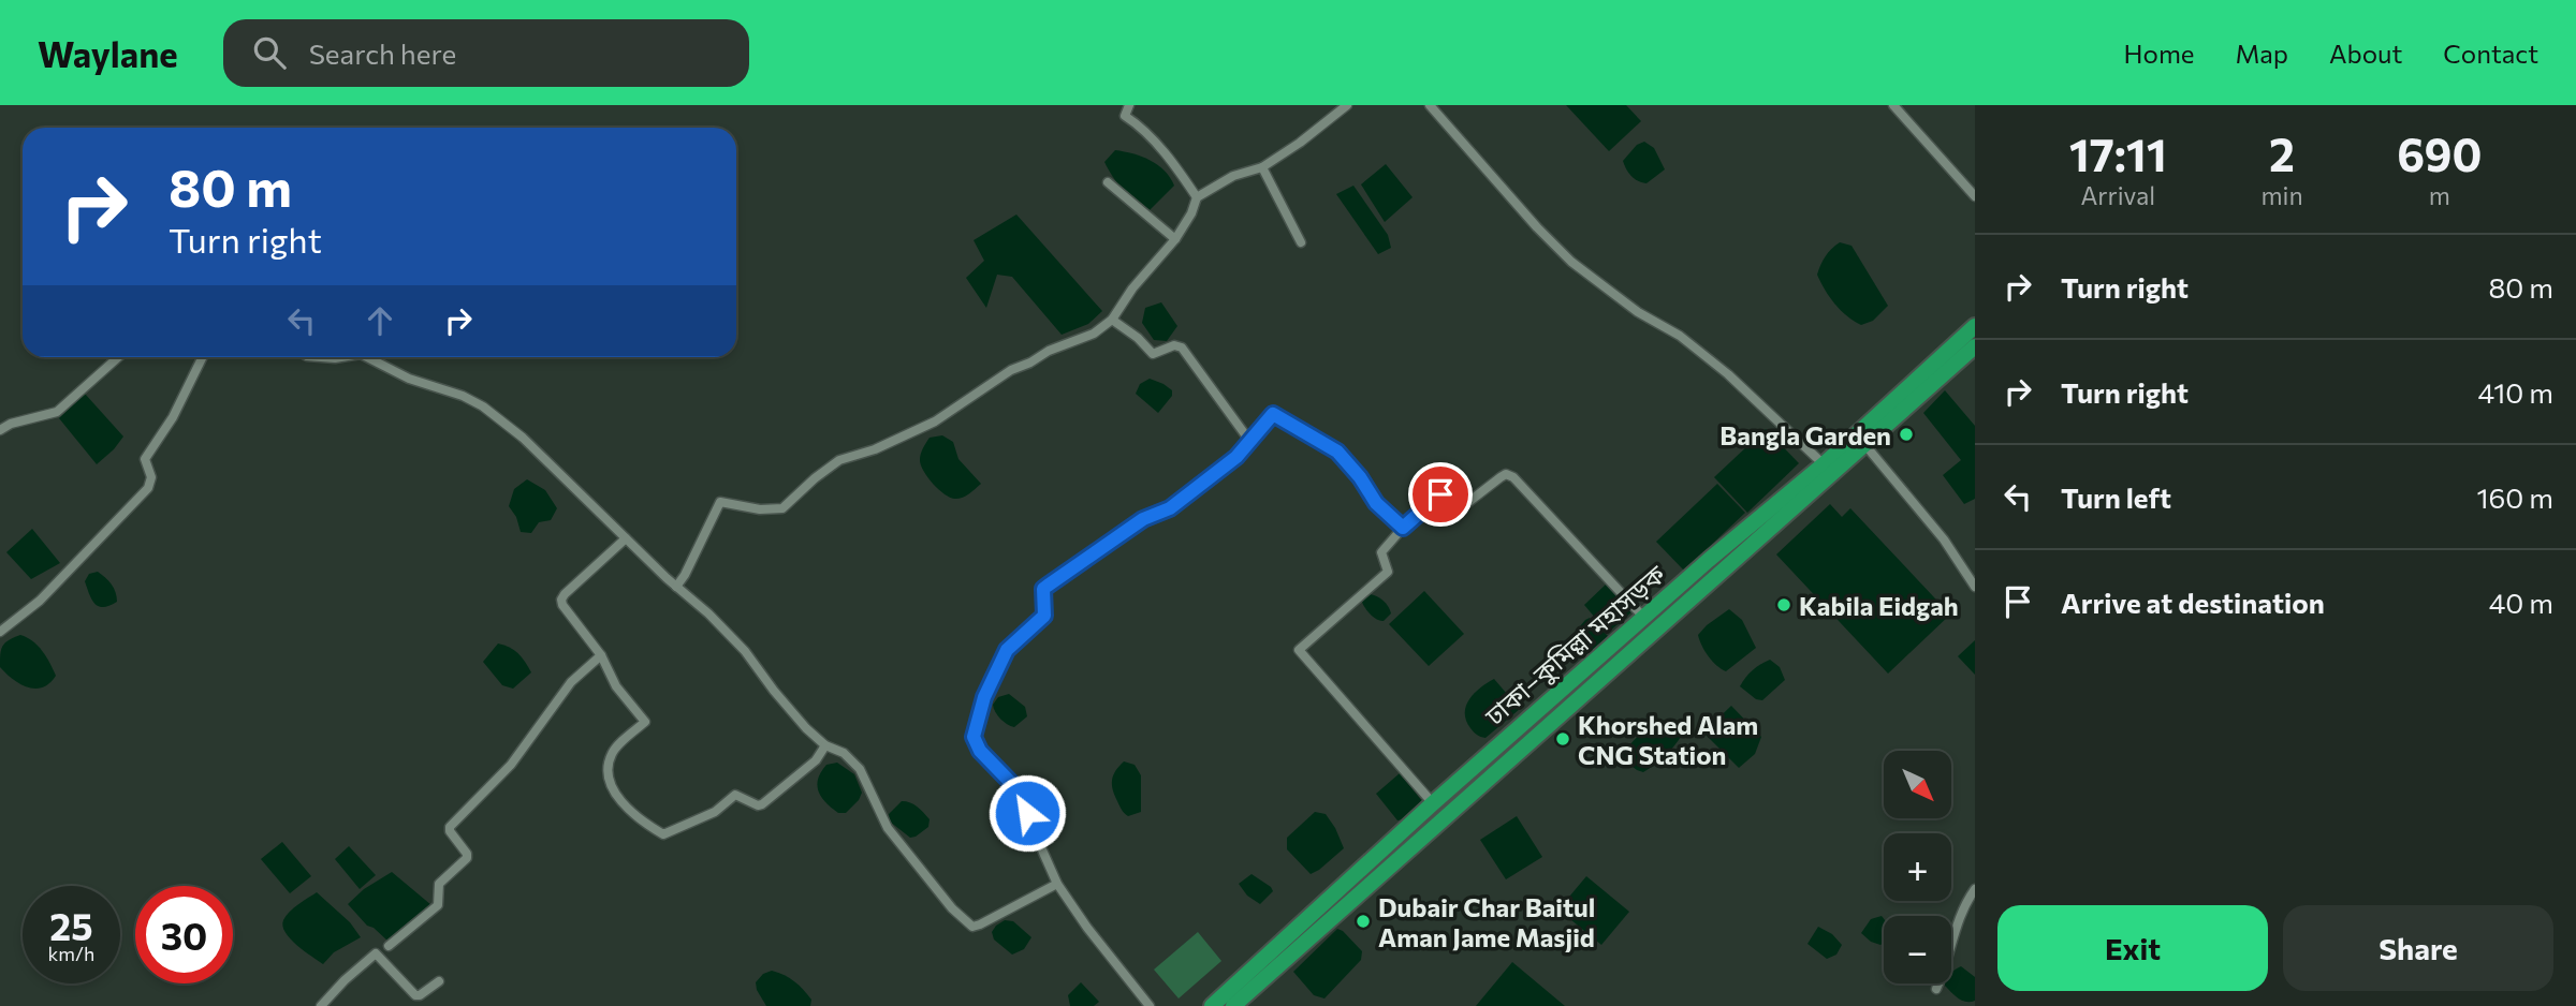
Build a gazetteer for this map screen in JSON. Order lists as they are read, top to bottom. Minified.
{"streets":{"highway":["ঢাকা–কুমিল্লা মহাসড়ক"]},"places":["Bangla Garden","Kabila Eidgah","Khorshed Alam CNG Station","Dubair Char Baitul Aman Jame Masjid"],"north":"bottom right","page":{"header":"Waylane","search":"Search here","nav":["Home","Map","About","Contact"],"eta":["17:11","Arrival","2","min","690","m"],"turn":["80 m","Turn right"],"list":[{"name":"Turn right","value":"80 m"},{"name":"Turn right","value":"410 m"},{"name":"Turn left","value":"160 m"},{"name":"Arrive at destination","value":"40 m"}],"map_buttons":["+","−"],"speed":"25 km/h","limit":"30","buttons":["Exit","Share"]}}
